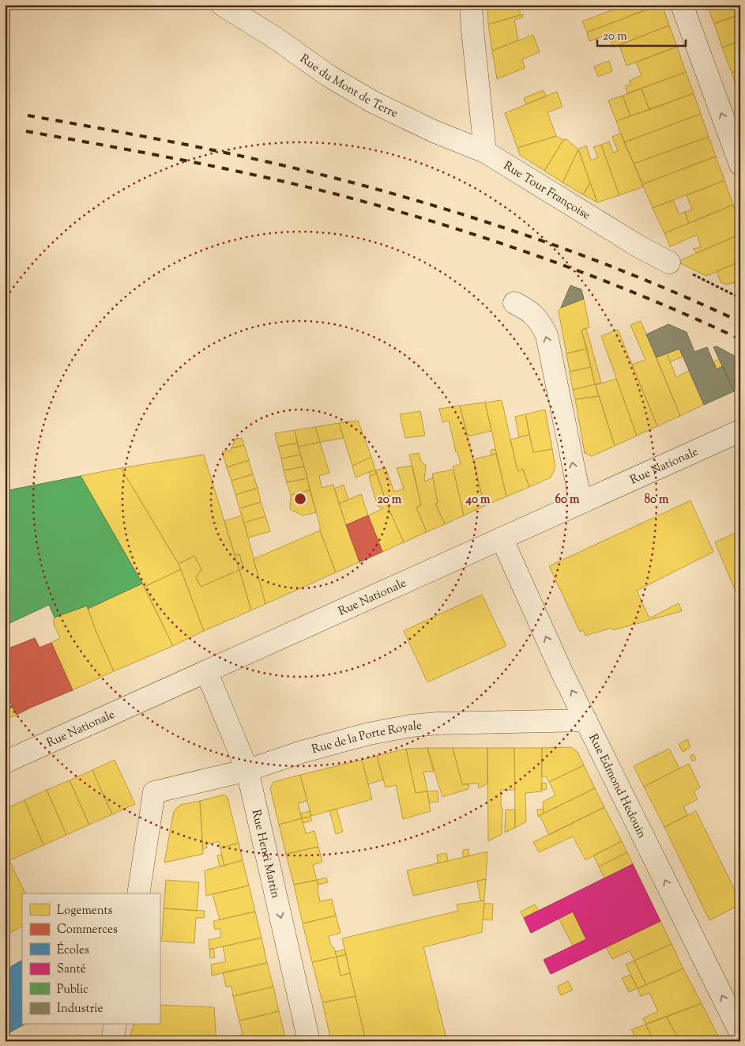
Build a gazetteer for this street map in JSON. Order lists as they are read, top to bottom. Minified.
{"streets":{"street":["Rue du Mont de Terre","Rue Tour Françoise","Rue Nationale","Rue de la Porte Royale","Rue Edmond Hedouin","Rue Henri Martin"]},"crossings":[["Rue du Mont de Terre","Rue Tour Françoise"],["Rue Nationale","Rue Edmond Hedouin"],["Rue Nationale","Rue Henri Martin"],["Rue de la Porte Royale","Rue Edmond Hedouin"],["Rue de la Porte Royale","Rue Henri Martin"]],"one_way":["Rue Edmond Hedouin","Rue Henri Martin"],"legend":["Logements","Commerces","Écoles","Santé","Public","Industrie"],"scale_bar":"20 m","rings":["20 m","40 m","60 m","80 m"]}
